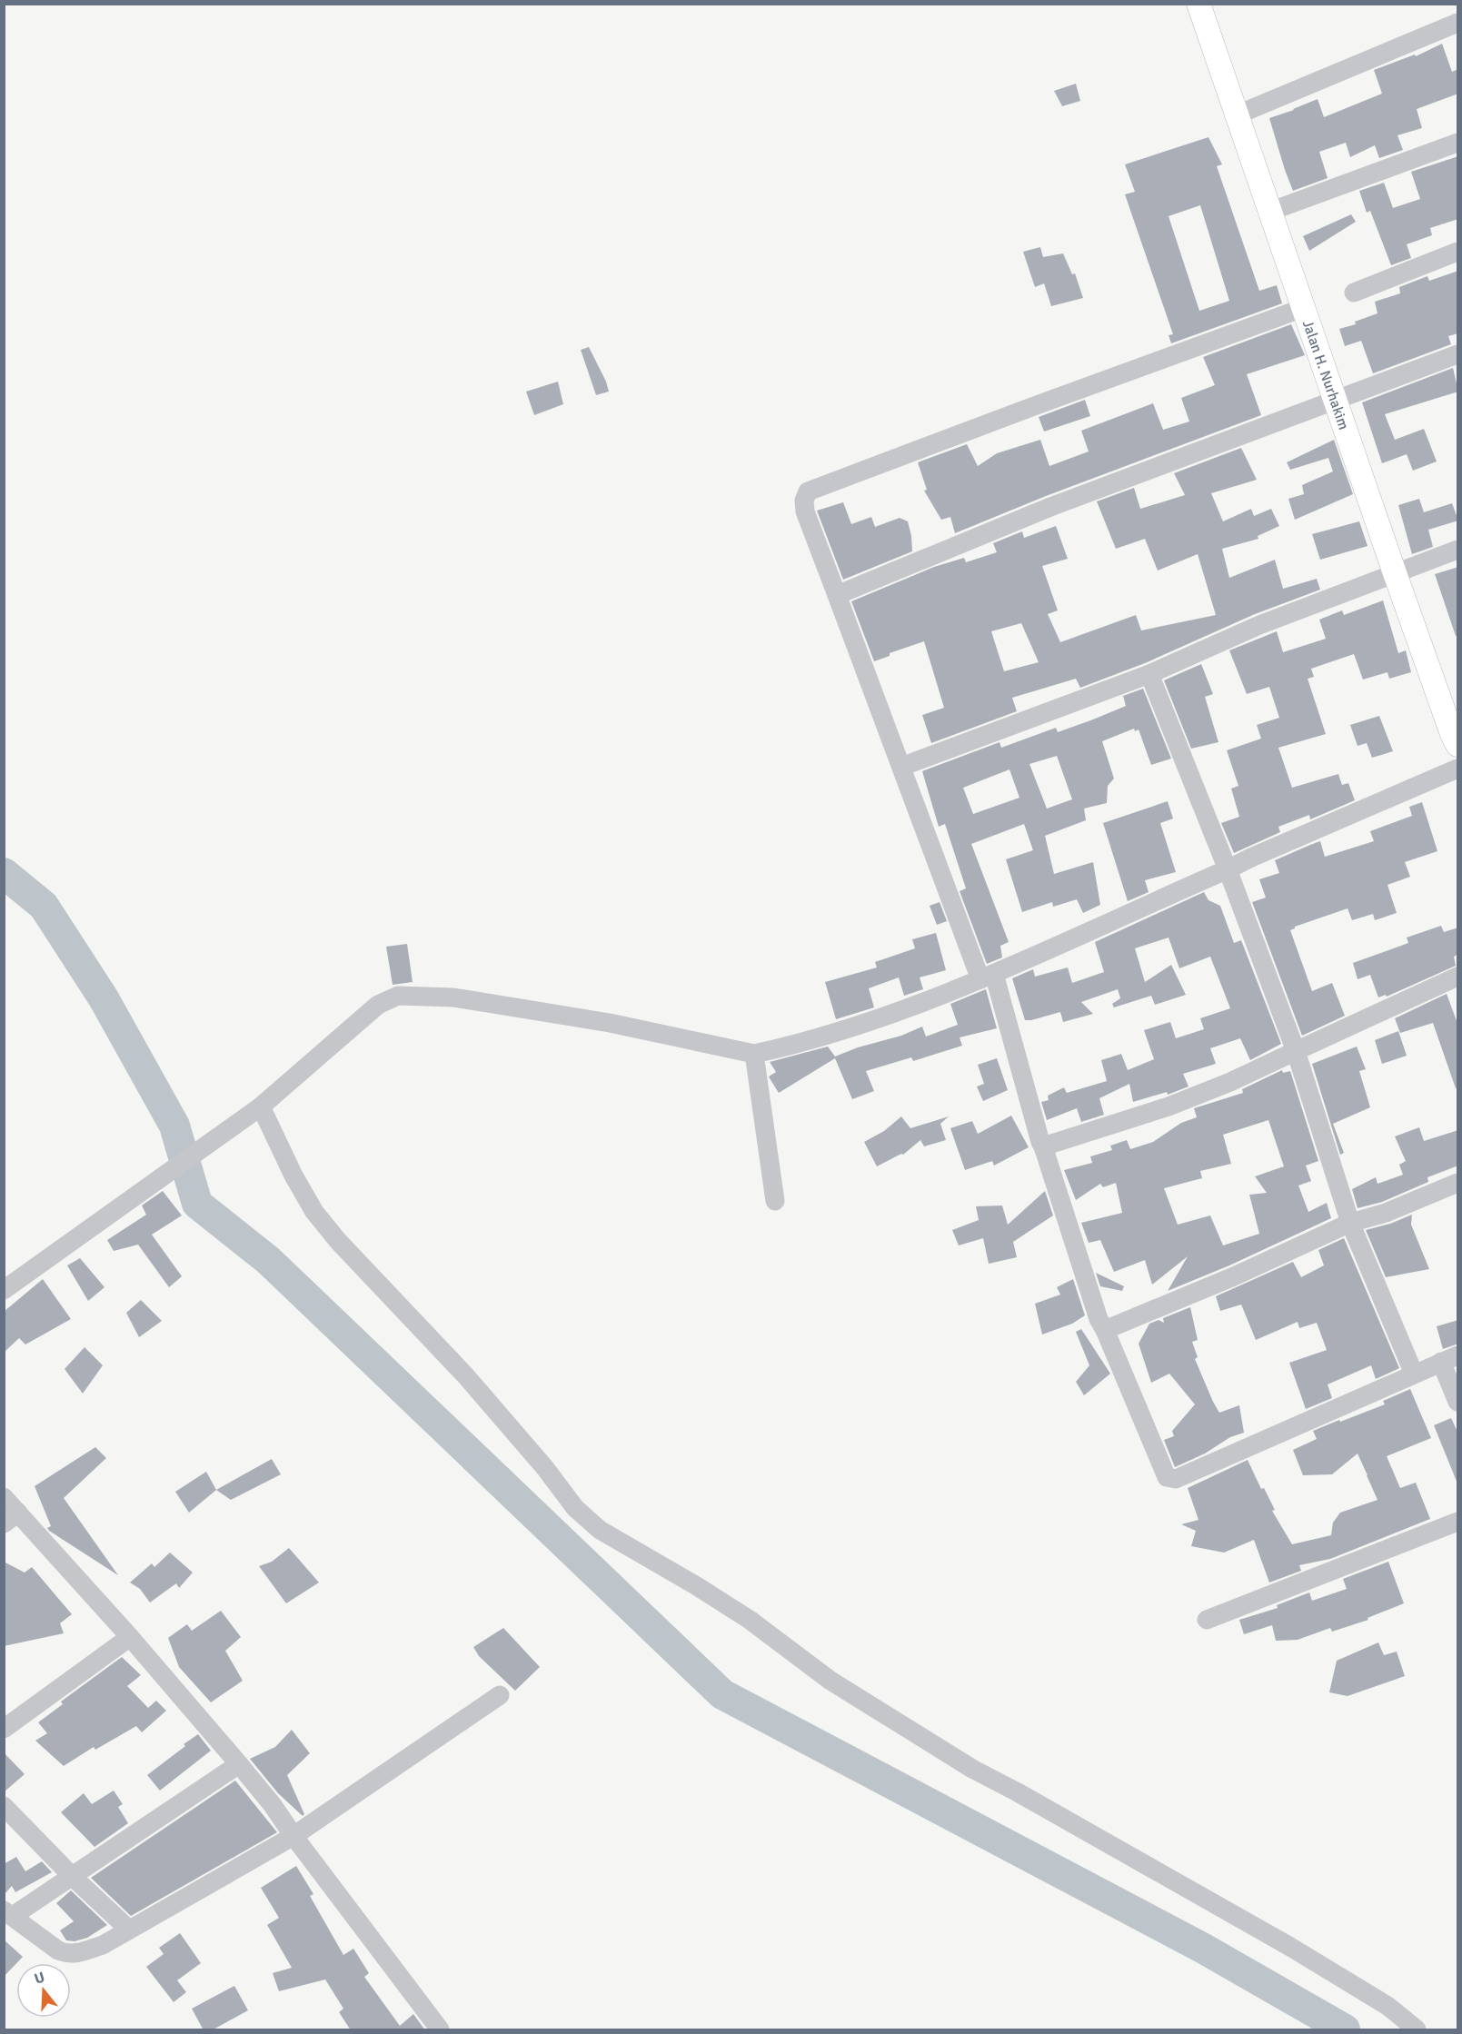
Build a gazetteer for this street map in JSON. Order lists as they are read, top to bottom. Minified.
{"streets":{"main road":["Jalan H. Nurhakim"]},"north":"top"}
